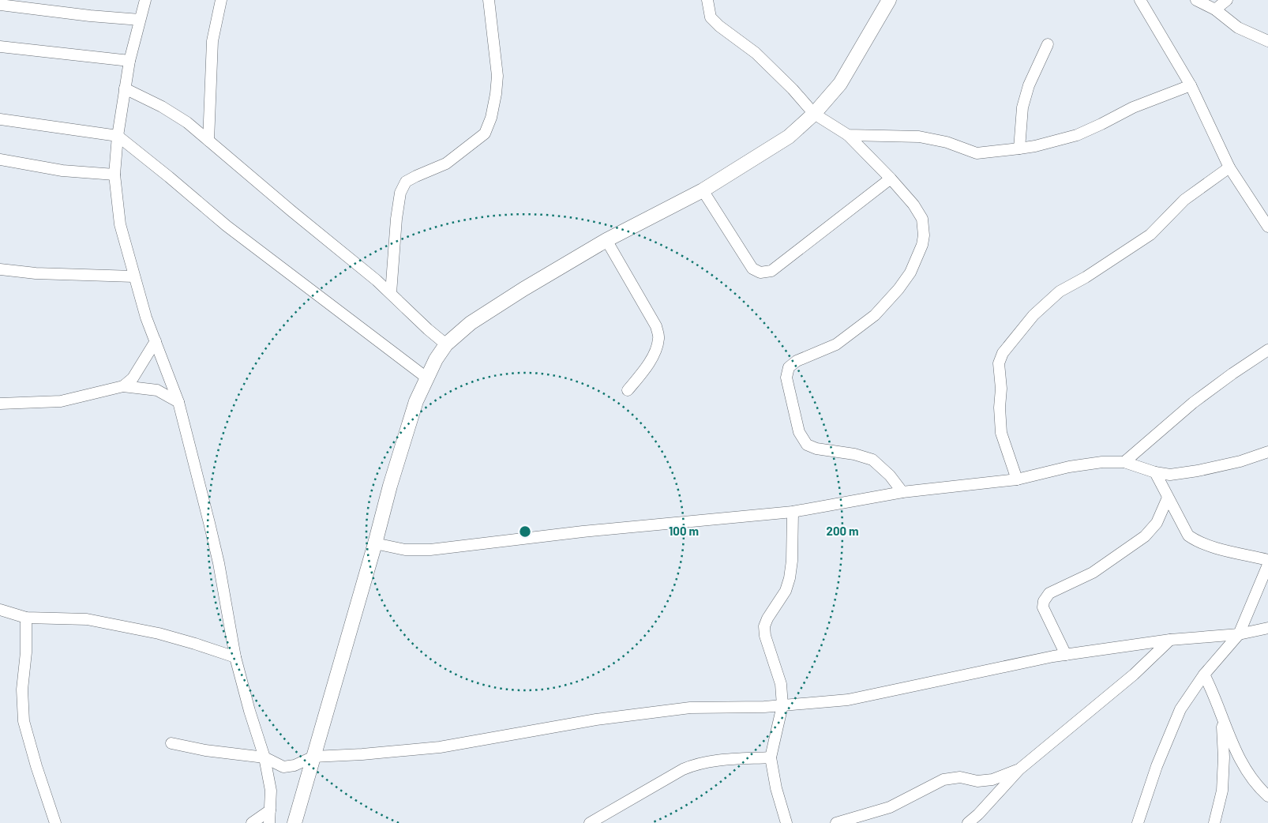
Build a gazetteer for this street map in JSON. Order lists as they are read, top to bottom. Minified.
{"rings":["100 m","200 m"]}
